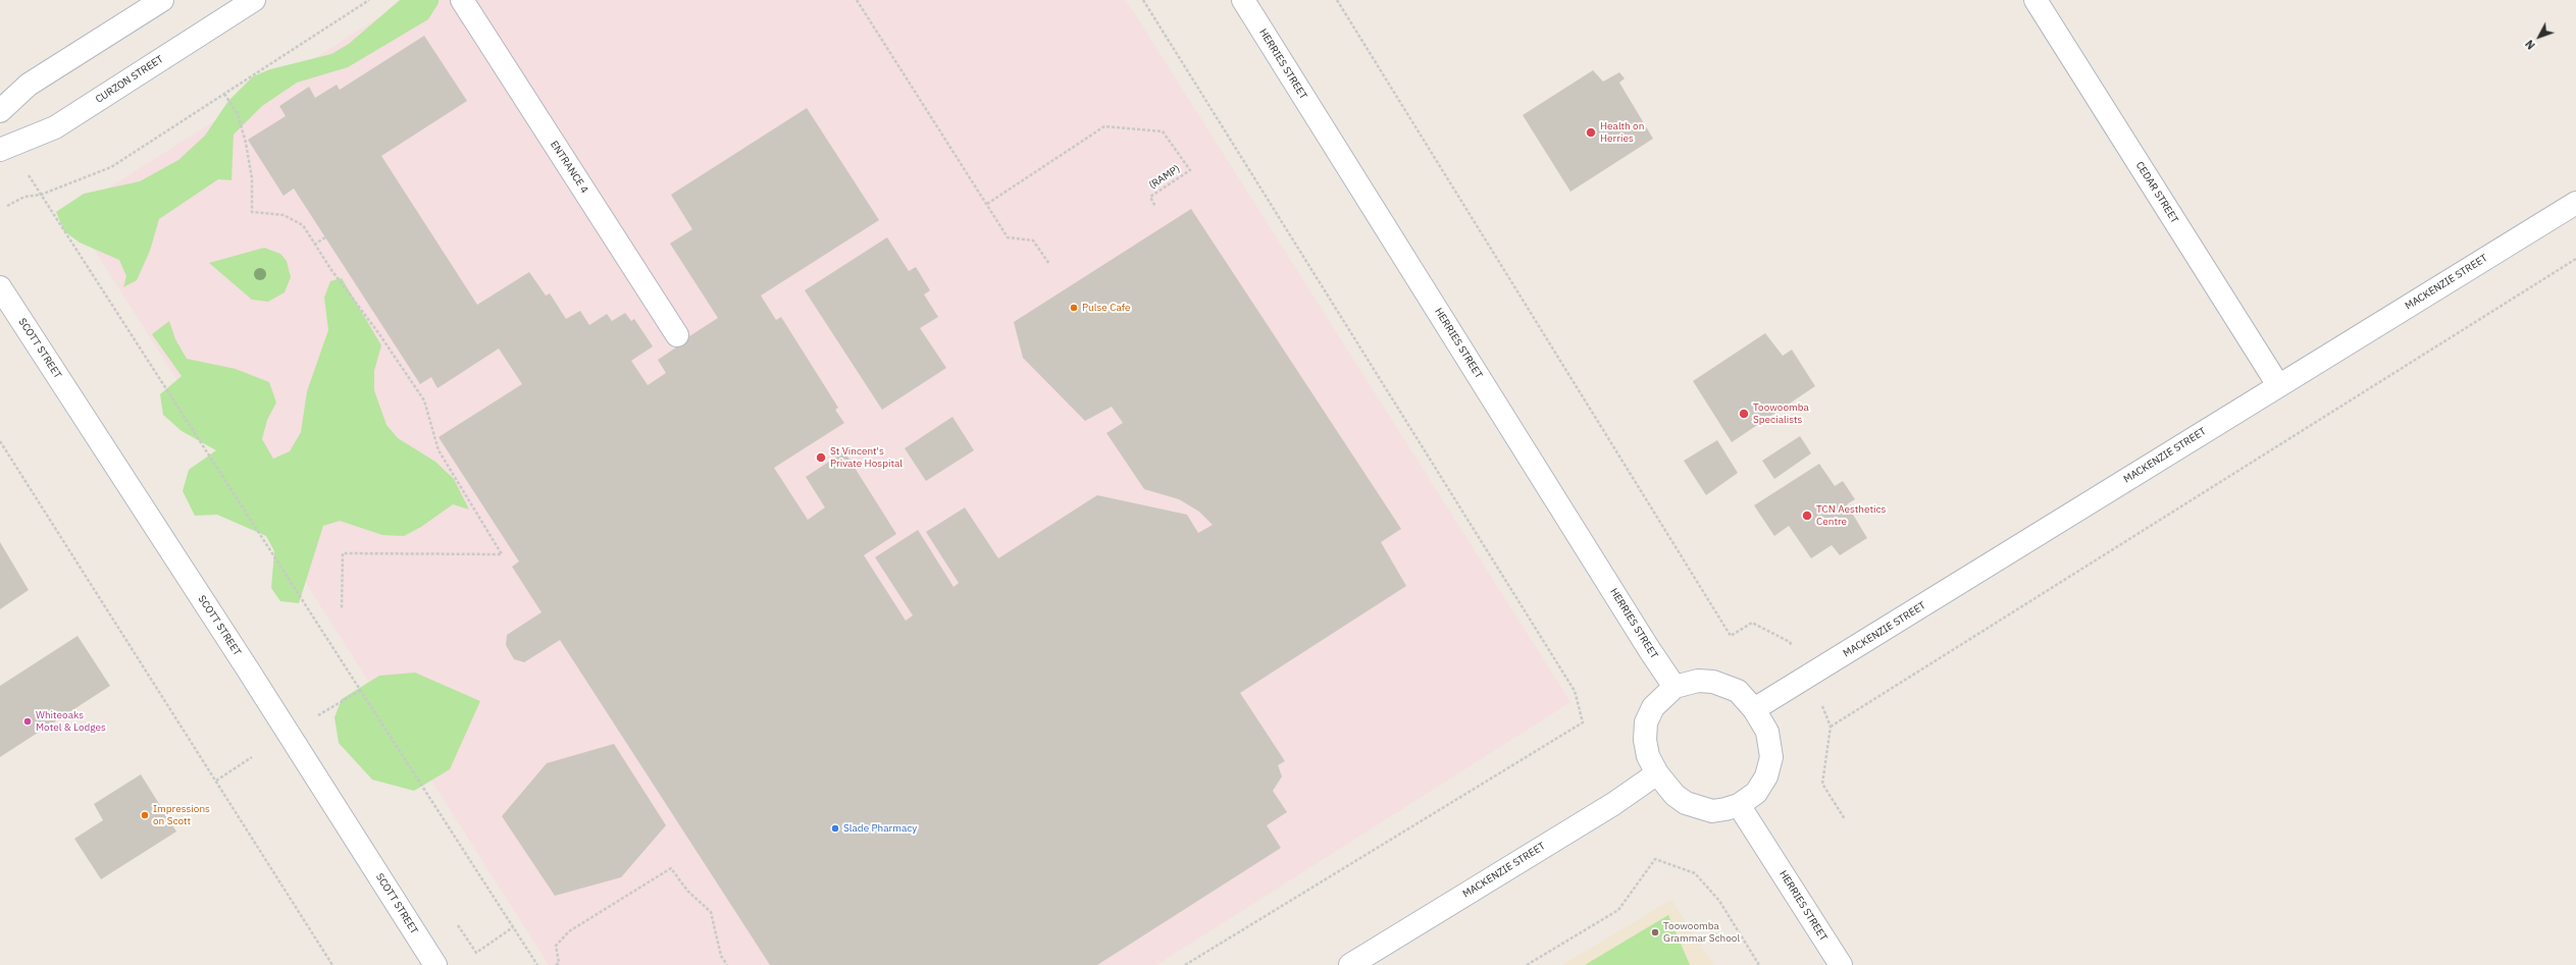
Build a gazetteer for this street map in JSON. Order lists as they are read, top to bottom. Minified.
{"streets":{"street":["HERRIES STREET","CURZON STREET","ENTRANCE 4","CEDAR STREET","MACKENZIE STREET","SCOTT STREET"],"path":["(RAMP)"]},"crossings":[["HERRIES STREET","MACKENZIE STREET"],["CEDAR STREET","MACKENZIE STREET"]],"places":["Health on Herries","Pulse Cafe","Toowoomba Specialists","St Vincent's Private Hospital","TCN Aesthetics Centre","Whiteoaks Motel & Lodges","Impressions on Scott","Slade Pharmacy","Toowoomba Grammar School"],"north":"bottom left"}
